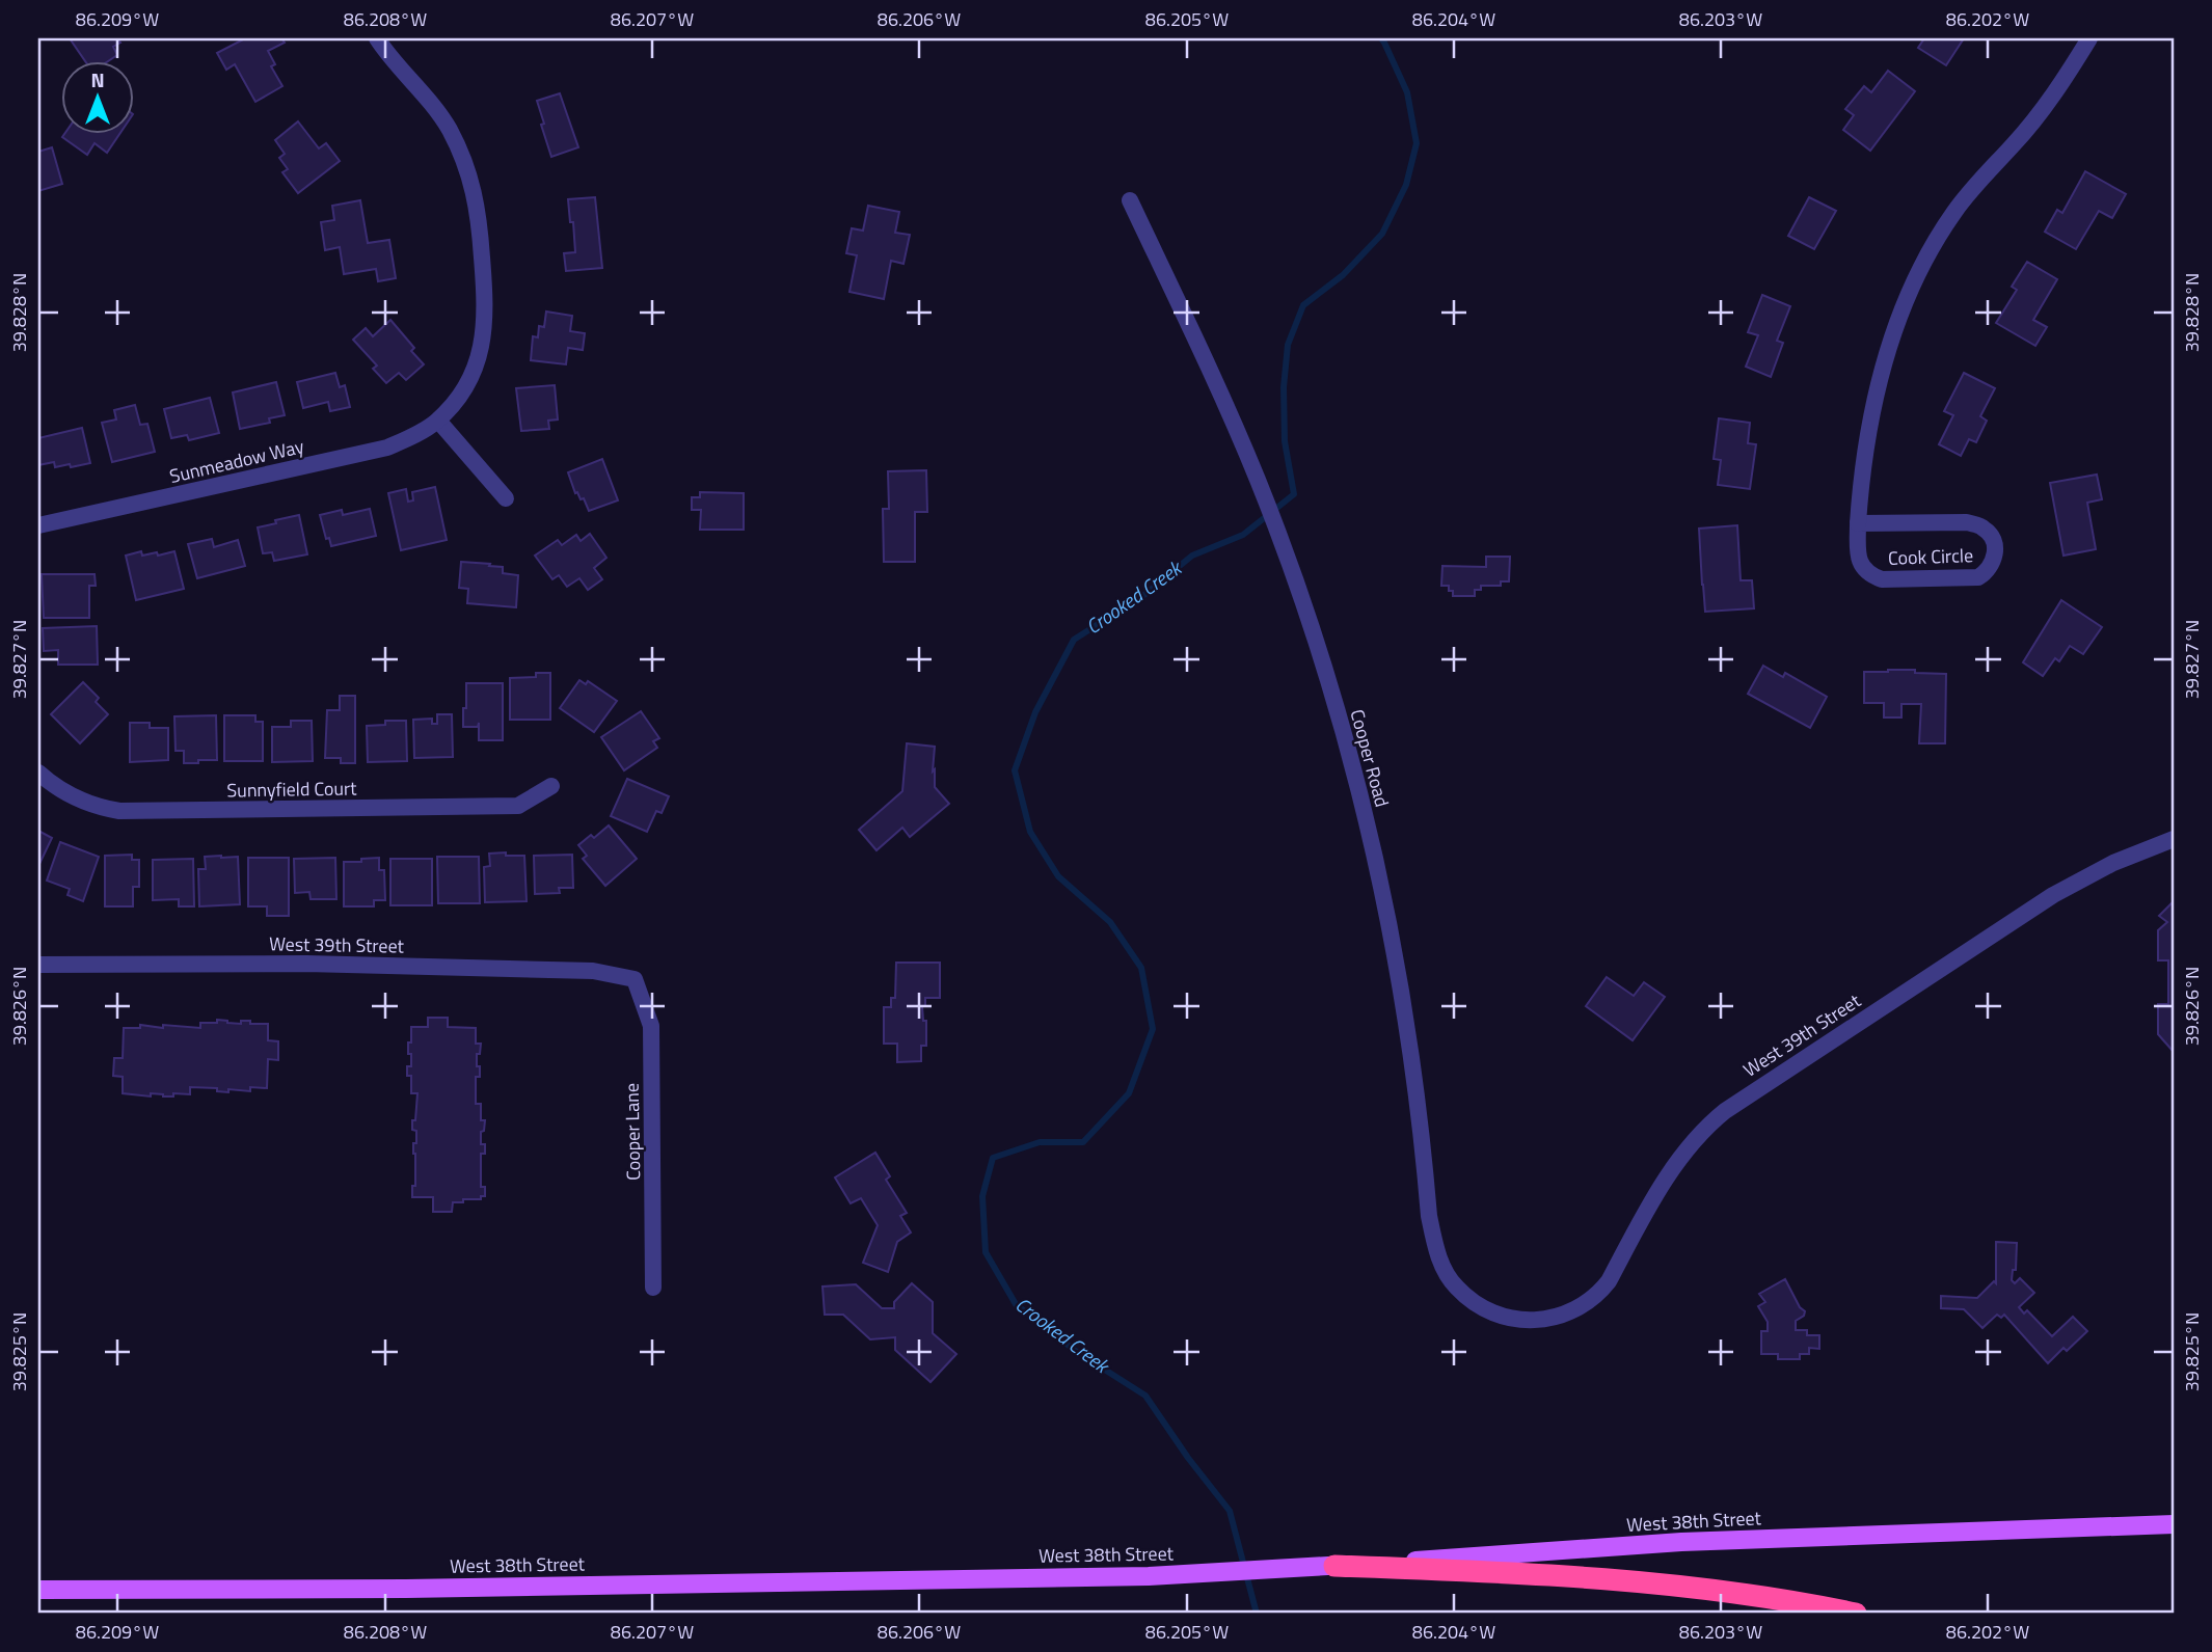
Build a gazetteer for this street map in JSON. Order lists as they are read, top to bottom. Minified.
{"streets":{"main road":["West 38th Street"],"street":["Sunmeadow Way","Cook Circle","Cooper Road","Sunnyfield Court","West 39th Street","Cooper Lane"]},"crossings":[["Cooper Road","West 39th Street"],["West 39th Street","Cooper Lane"]],"water":["Crooked Creek"],"north":"top","coordinates":["86.209°W","86.208°W","86.207°W","86.206°W","86.205°W","86.204°W","86.203°W","86.202°W","39.828°N","39.827°N","39.826°N","39.825°N"]}
